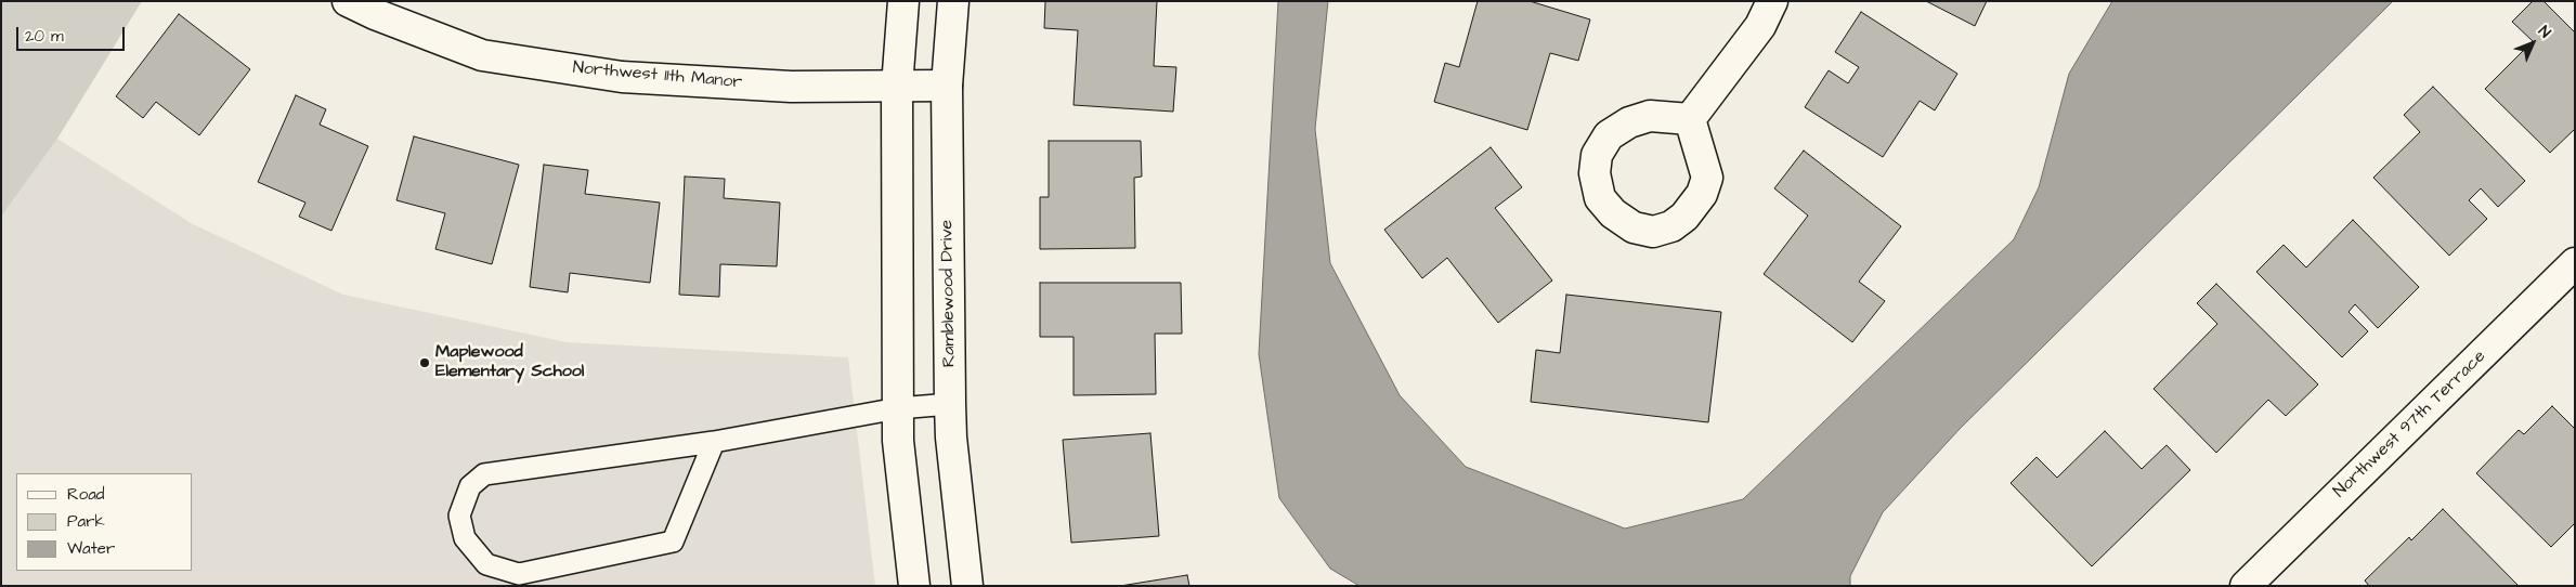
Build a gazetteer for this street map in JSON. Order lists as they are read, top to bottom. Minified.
{"streets":{"street":["Northwest 11th Manor","Ramblewood Drive","Northwest 97th Terrace"]},"crossings":[["Northwest 11th Manor","Ramblewood Drive"]],"places":["Maplewood Elementary School"],"legend":["Road","Park","Water"],"scale_bar":"20 m","north":"top right"}
